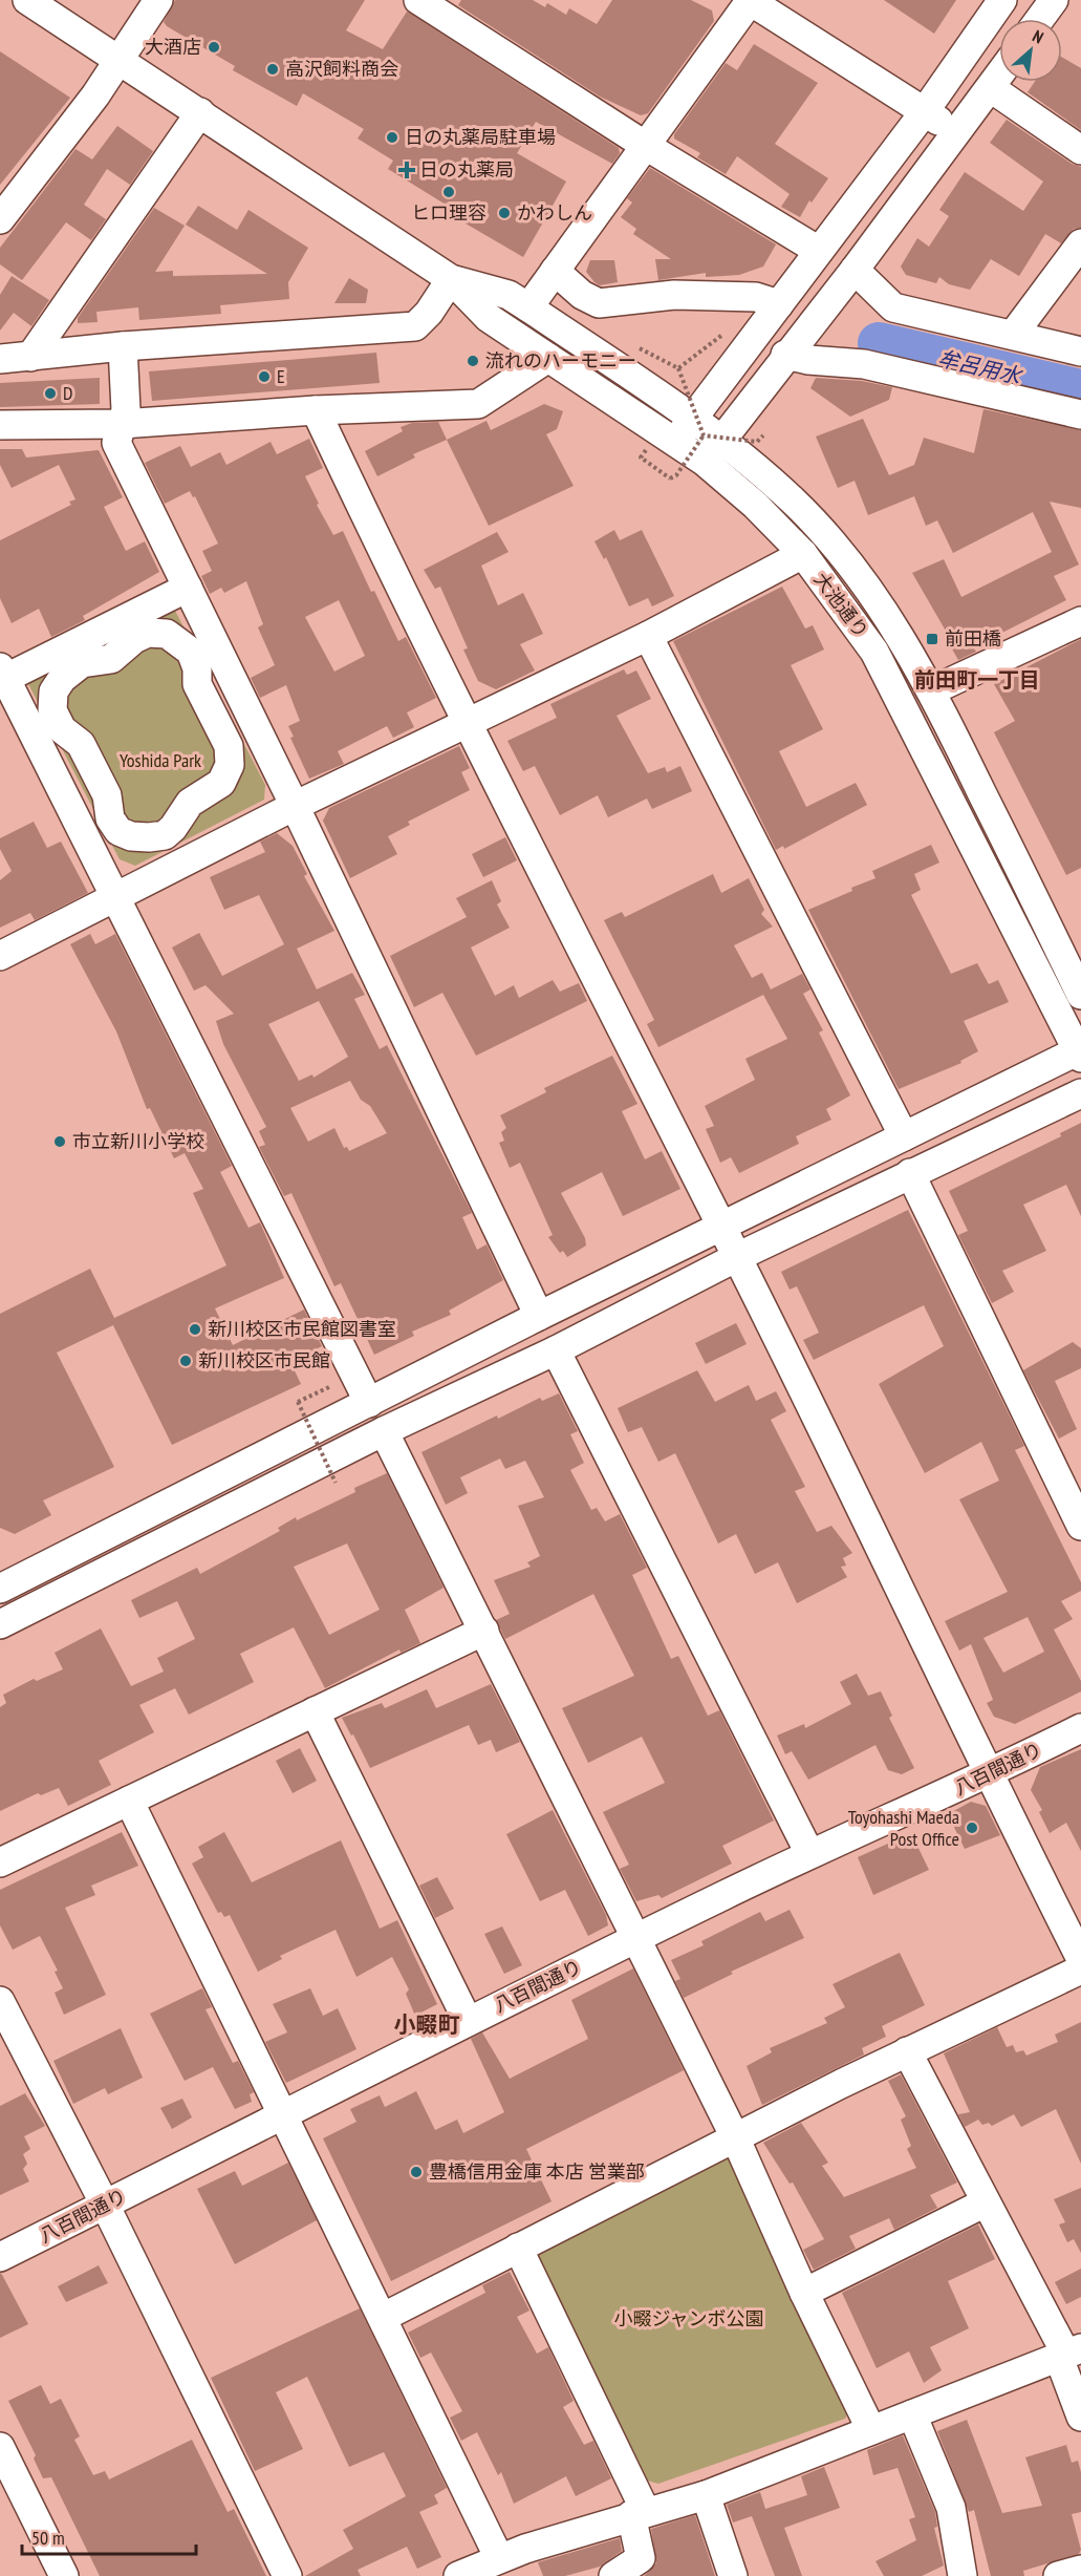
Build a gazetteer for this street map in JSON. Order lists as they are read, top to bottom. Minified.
{"streets":{"street":["大池通り","八百間通り"]},"districts":["前田町一丁目","小畷町"],"water":["牟呂用水"],"parks":["Yoshida Park","小畷ジャンボ公園"],"places":{"other":["大酒店","高沢飼料商会","日の丸薬局駐車場","ヒロ理容","かわしん","流れのハーモニー","E","D","市立新川小学校","新川校区市民館図書室","新川校区市民館","Toyohashi Maeda Post Office","豊橋信用金庫 本店 営業部"],"health":["日の丸薬局"],"transit":["前田橋"]},"scale_bar":"50 m","north":"top right"}
